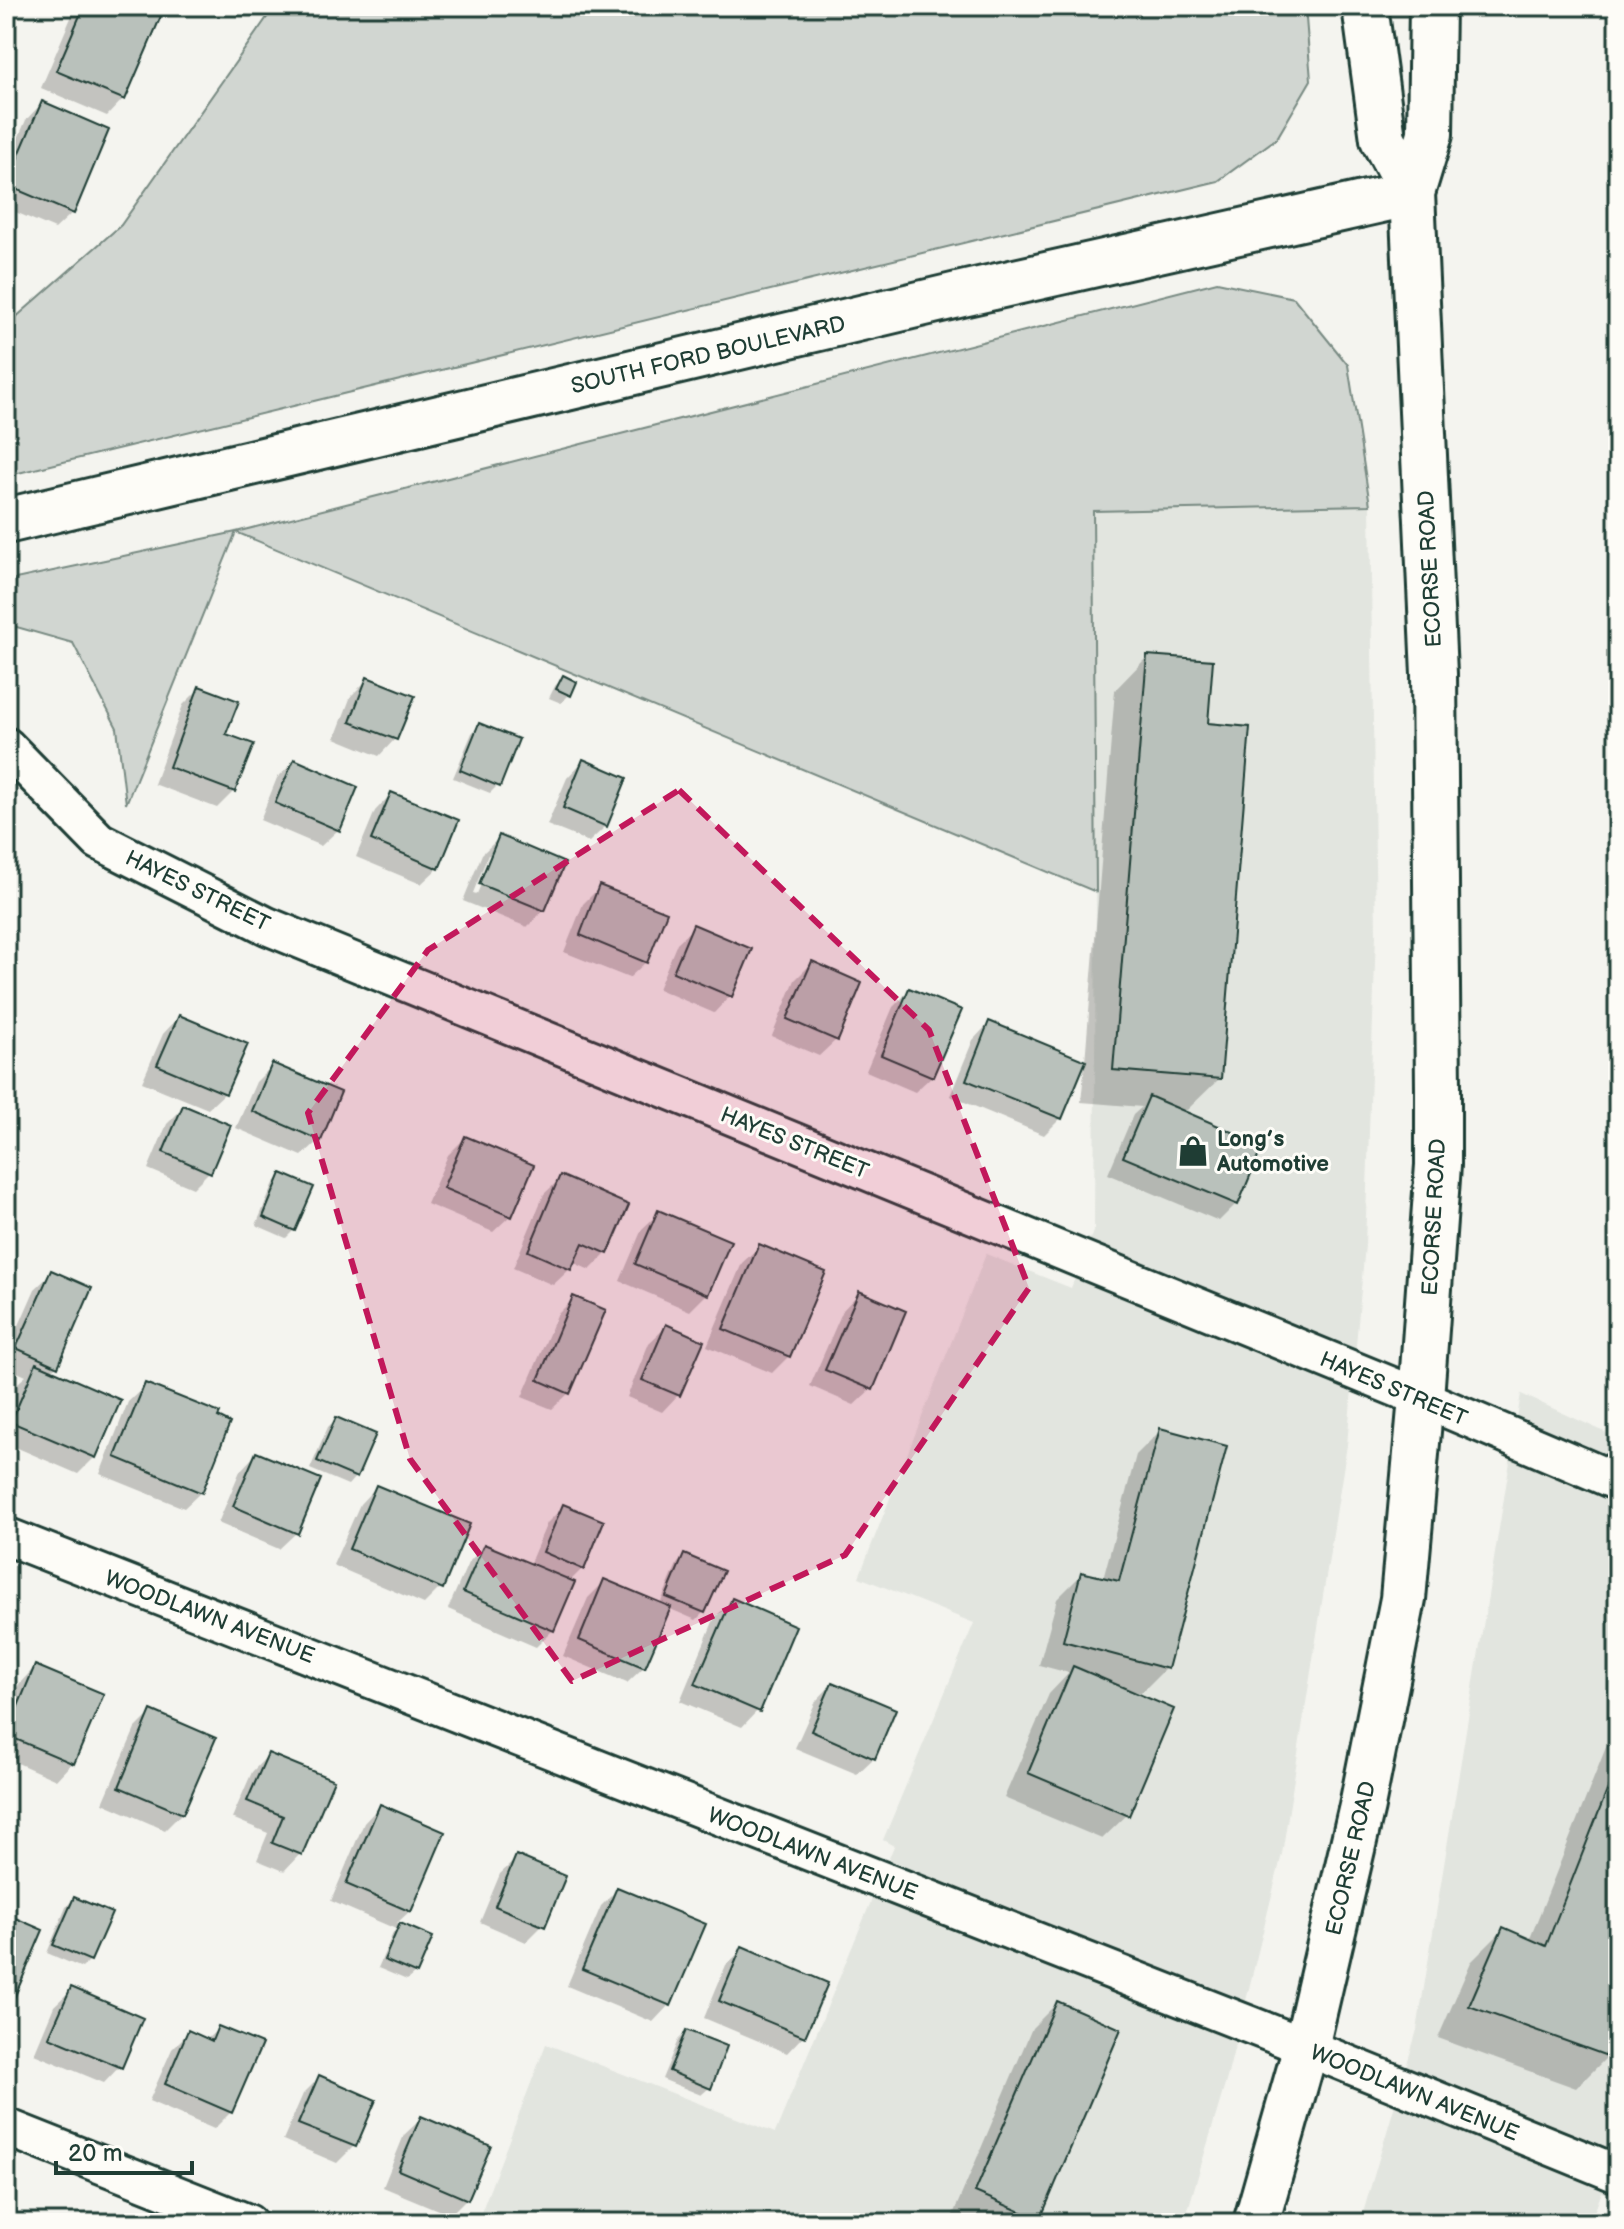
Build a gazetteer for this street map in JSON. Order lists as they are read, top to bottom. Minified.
{"streets":{"main road":["SOUTH FORD BOULEVARD","ECORSE ROAD"],"street":["HAYES STREET","WOODLAWN AVENUE"]},"crossings":[["SOUTH FORD BOULEVARD","ECORSE ROAD"],["ECORSE ROAD","HAYES STREET"],["ECORSE ROAD","WOODLAWN AVENUE"]],"places":{"shop":["Long’s Automotive"]},"scale_bar":"20 m"}
